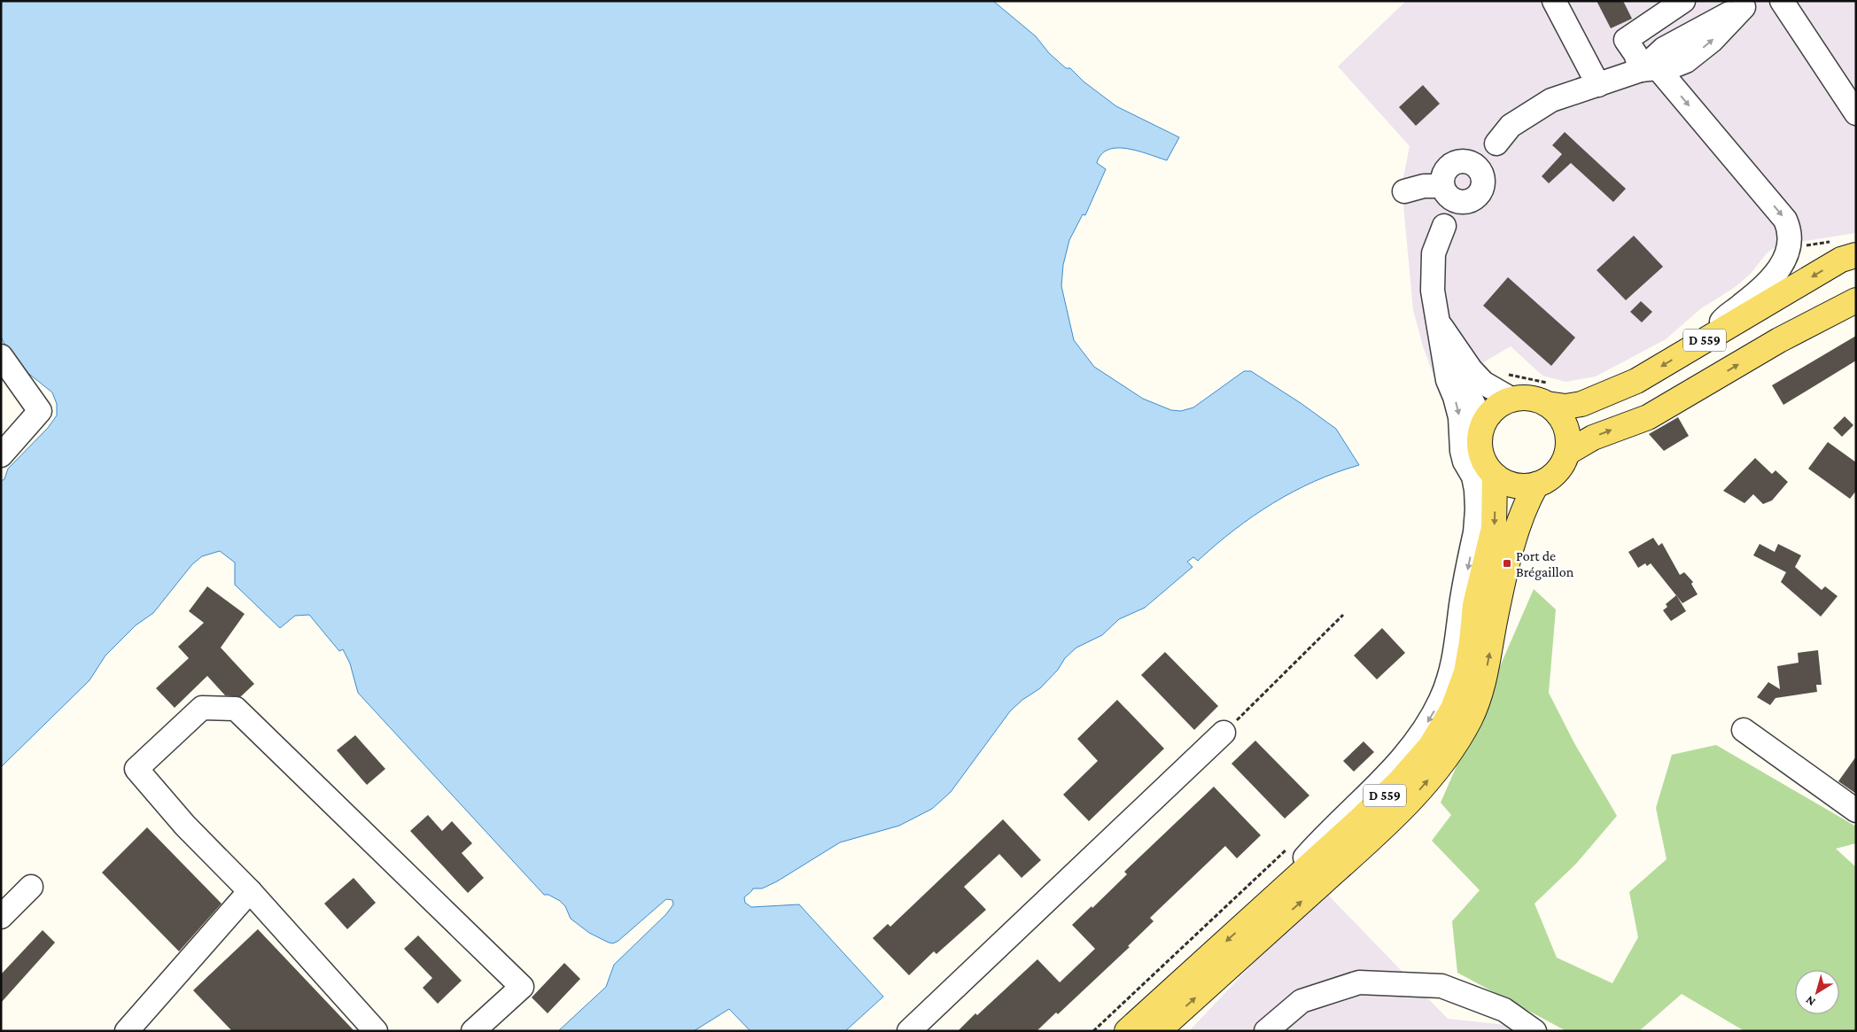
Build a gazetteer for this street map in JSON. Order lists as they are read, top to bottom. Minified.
{"streets":{"main road":["D 559"]},"places":{"transit":["Port de Brégaillon"]},"north":"bottom left"}
